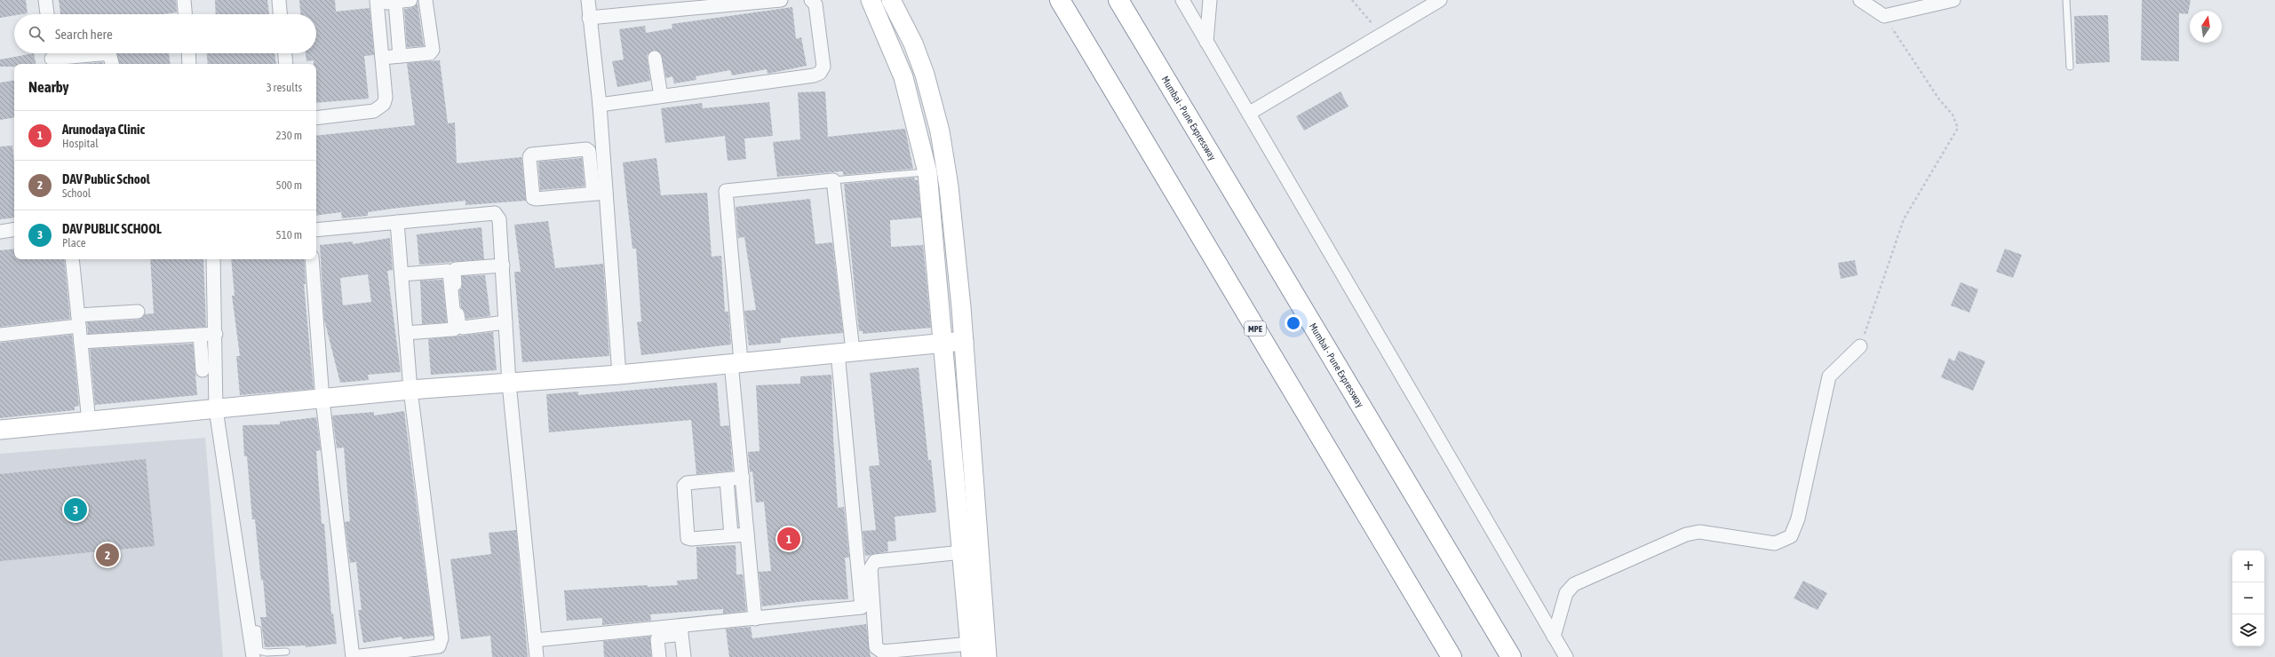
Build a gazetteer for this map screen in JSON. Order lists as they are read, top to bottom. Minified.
{"streets":{"highway":["Mumbai - Pune Expressway","MPE"]},"north":"top","page":{"search":"Search here","heading":["Nearby","3 results"],"list":[{"mark":"1","name":"Arunodaya Clinic","note":"Hospital","value":"230 m"},{"mark":"2","name":"DAV Public School","note":"School","value":"500 m"},{"mark":"3","name":"DAV PUBLIC SCHOOL","note":"Place","value":"510 m"}],"pins":["3","1","2"],"map_buttons":["+","−"]}}
